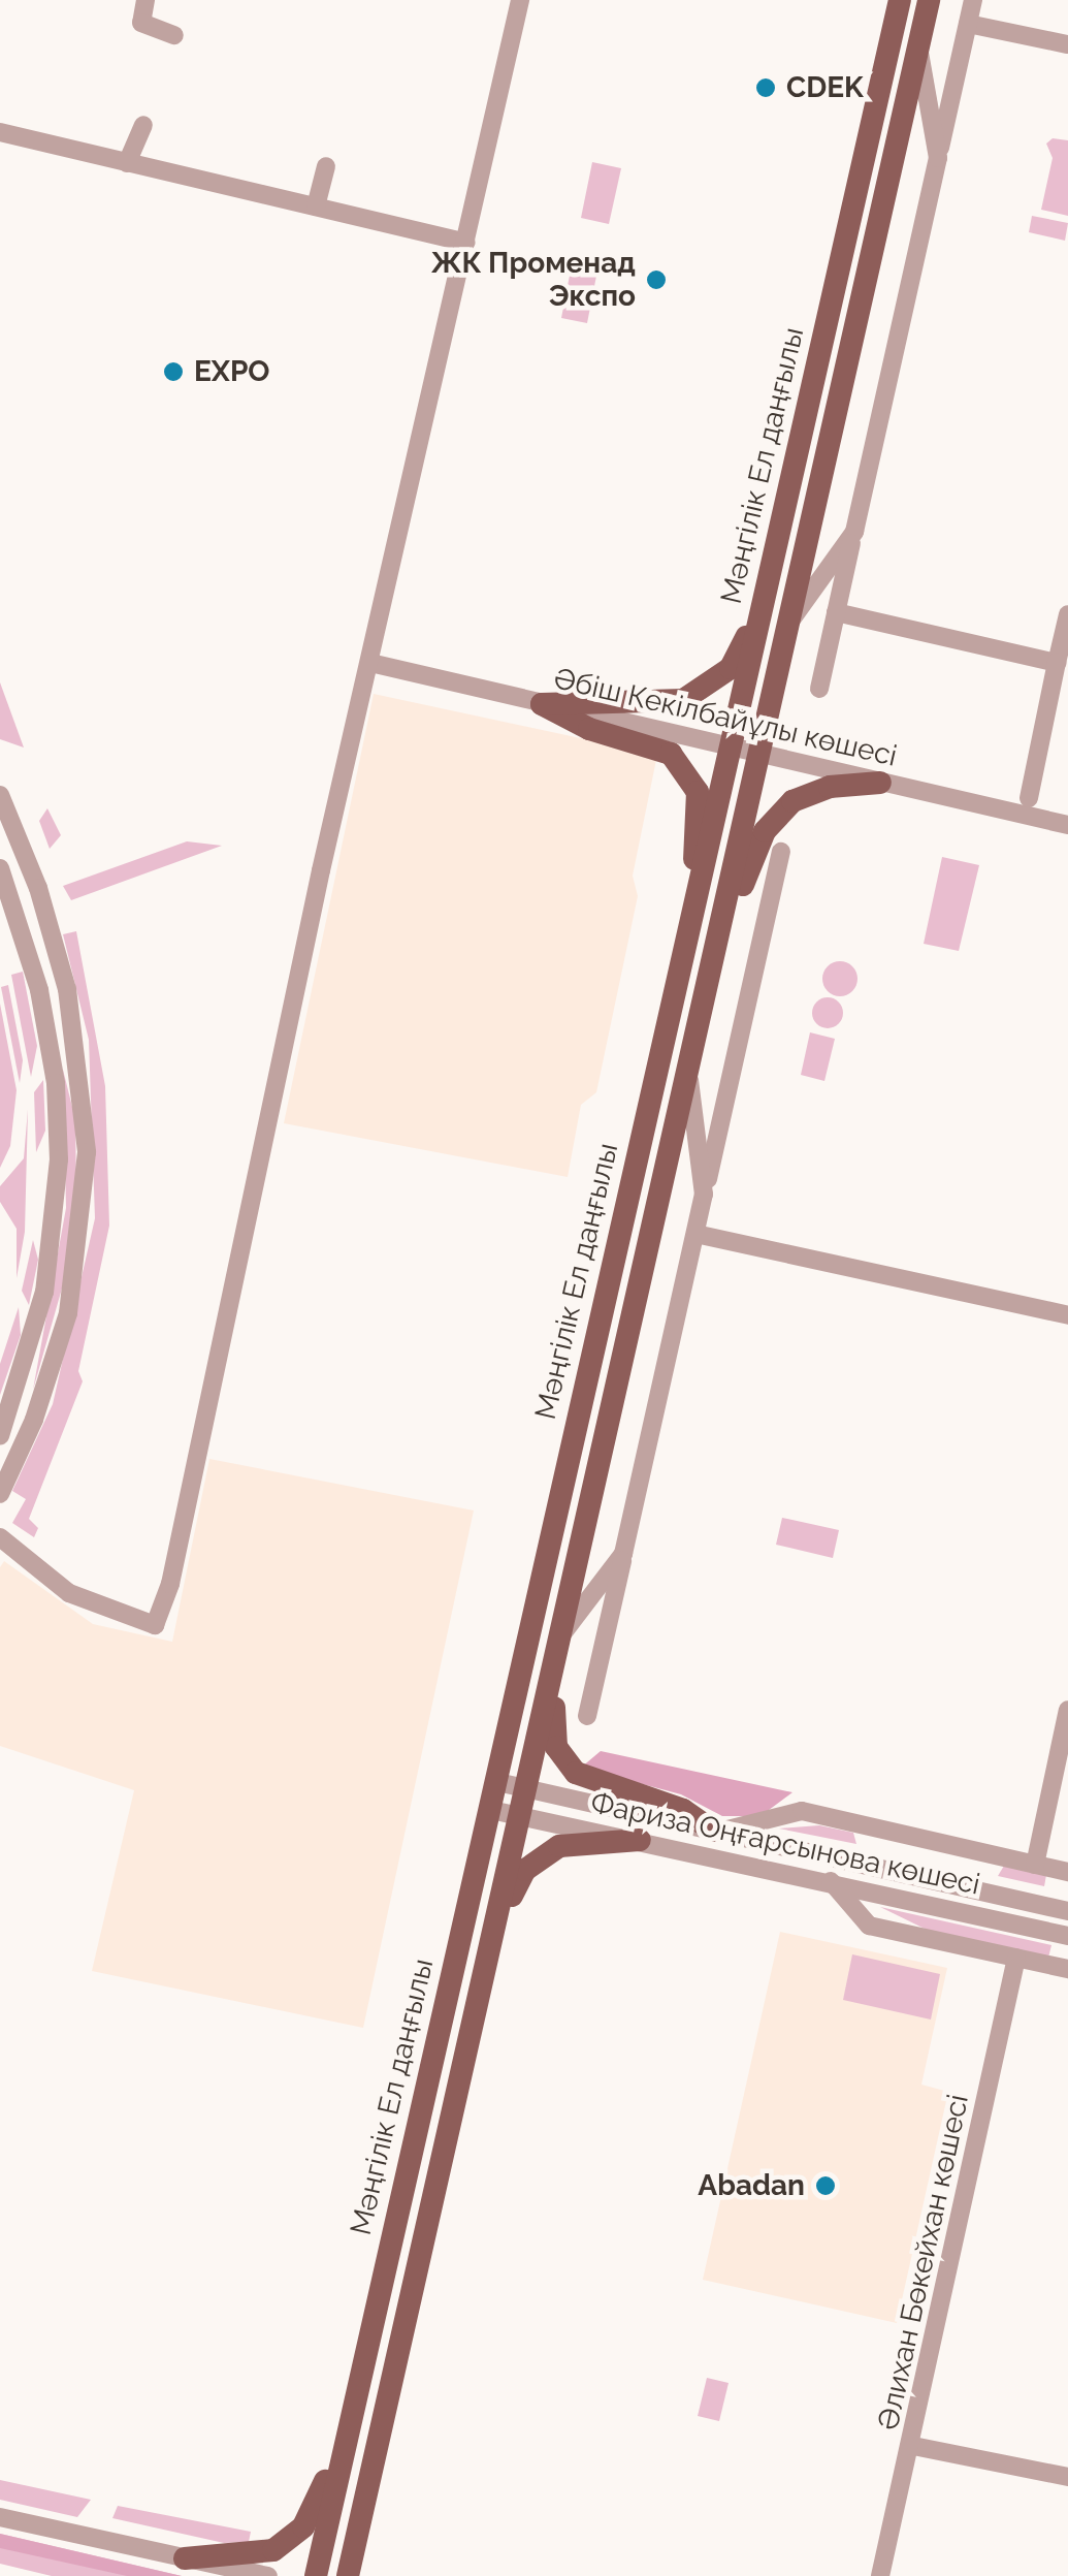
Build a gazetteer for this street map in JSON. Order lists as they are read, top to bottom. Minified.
{"streets":{"main road":["Мәңгілік Ел даңғылы"],"street":["Әбіш Кекілбайұлы көшесі","Фариза Оңғарсынова көшесі","Әлихан Бөкейхан көшесі"]},"crossings":[["Мәңгілік Ел даңғылы","Әбіш Кекілбайұлы көшесі"],["Мәңгілік Ел даңғылы","Фариза Оңғарсынова көшесі"]],"places":["CDEK","ЖК Променад Экспо","EXPO","Abadan"]}
